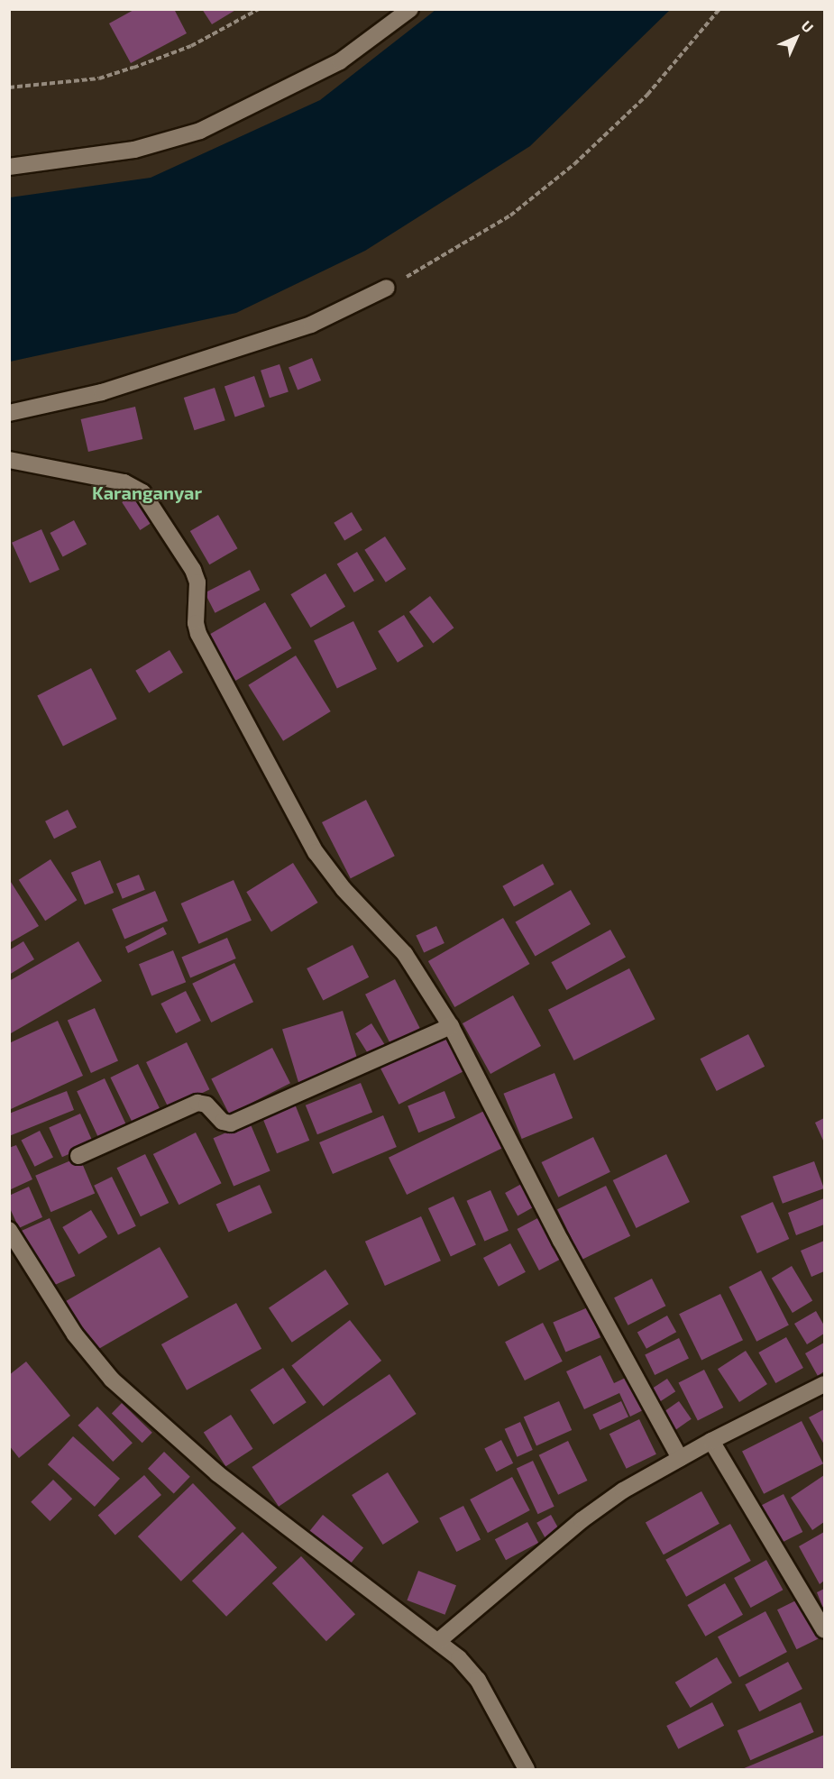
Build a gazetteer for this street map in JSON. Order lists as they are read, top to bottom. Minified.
{"districts":["Karanganyar"],"north":"top right"}
